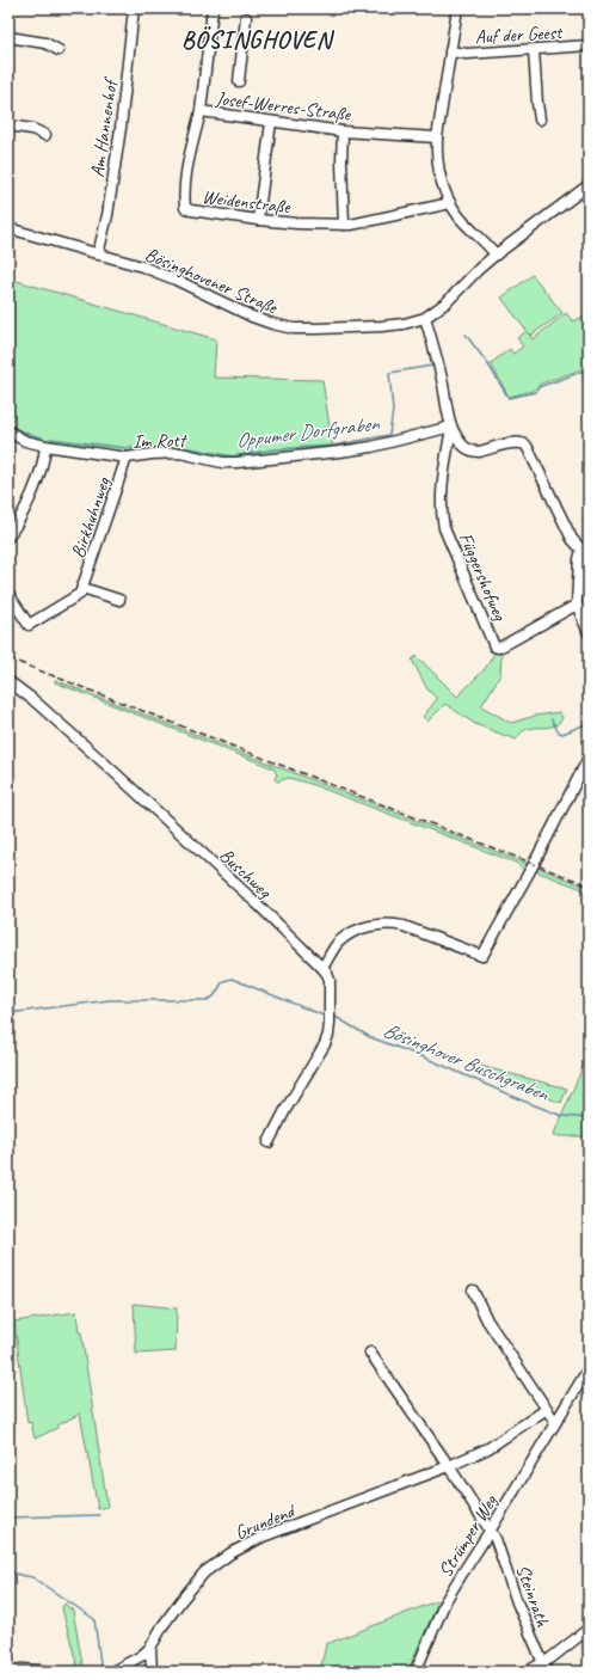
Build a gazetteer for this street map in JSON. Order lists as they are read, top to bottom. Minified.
{"streets":{"street":["Auf der Geest","Josef-Werres-Straße","Am Hannenhof","Weidenstraße","Bösinghovener Straße","Im Rott","Birkhuhnweg","Függershofweg","Buschweg","Grundend","Strümper Weg","Steinrath"]},"crossings":[["Josef-Werres-Straße","Weidenstraße"],["Am Hannenhof","Bösinghovener Straße"],["Im Rott","Birkhuhnweg"],["Im Rott","Függershofweg"],["Strümper Weg","Steinrath"]],"districts":["BÖSINGHOVEN"],"water":["Oppumer Dorfgraben","Bösinghover Buschgraben"]}
